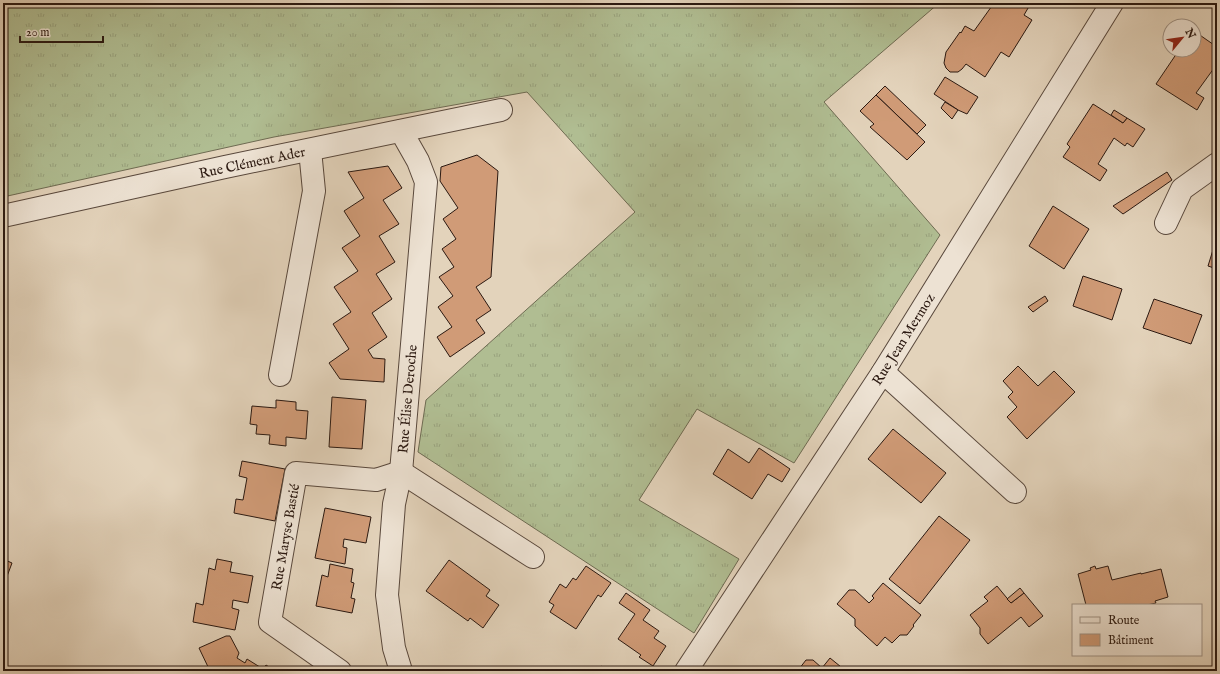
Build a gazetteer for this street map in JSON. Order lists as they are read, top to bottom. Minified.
{"streets":{"street":["Rue Clément Ader","Rue Jean Mermoz","Rue Élise Deroche","Rue Maryse Bastié"]},"crossings":[["Rue Clément Ader","Rue Élise Deroche"],["Rue Élise Deroche","Rue Maryse Bastié"]],"legend":["Route","Bâtiment"],"scale_bar":"20 m","north":"top right"}
